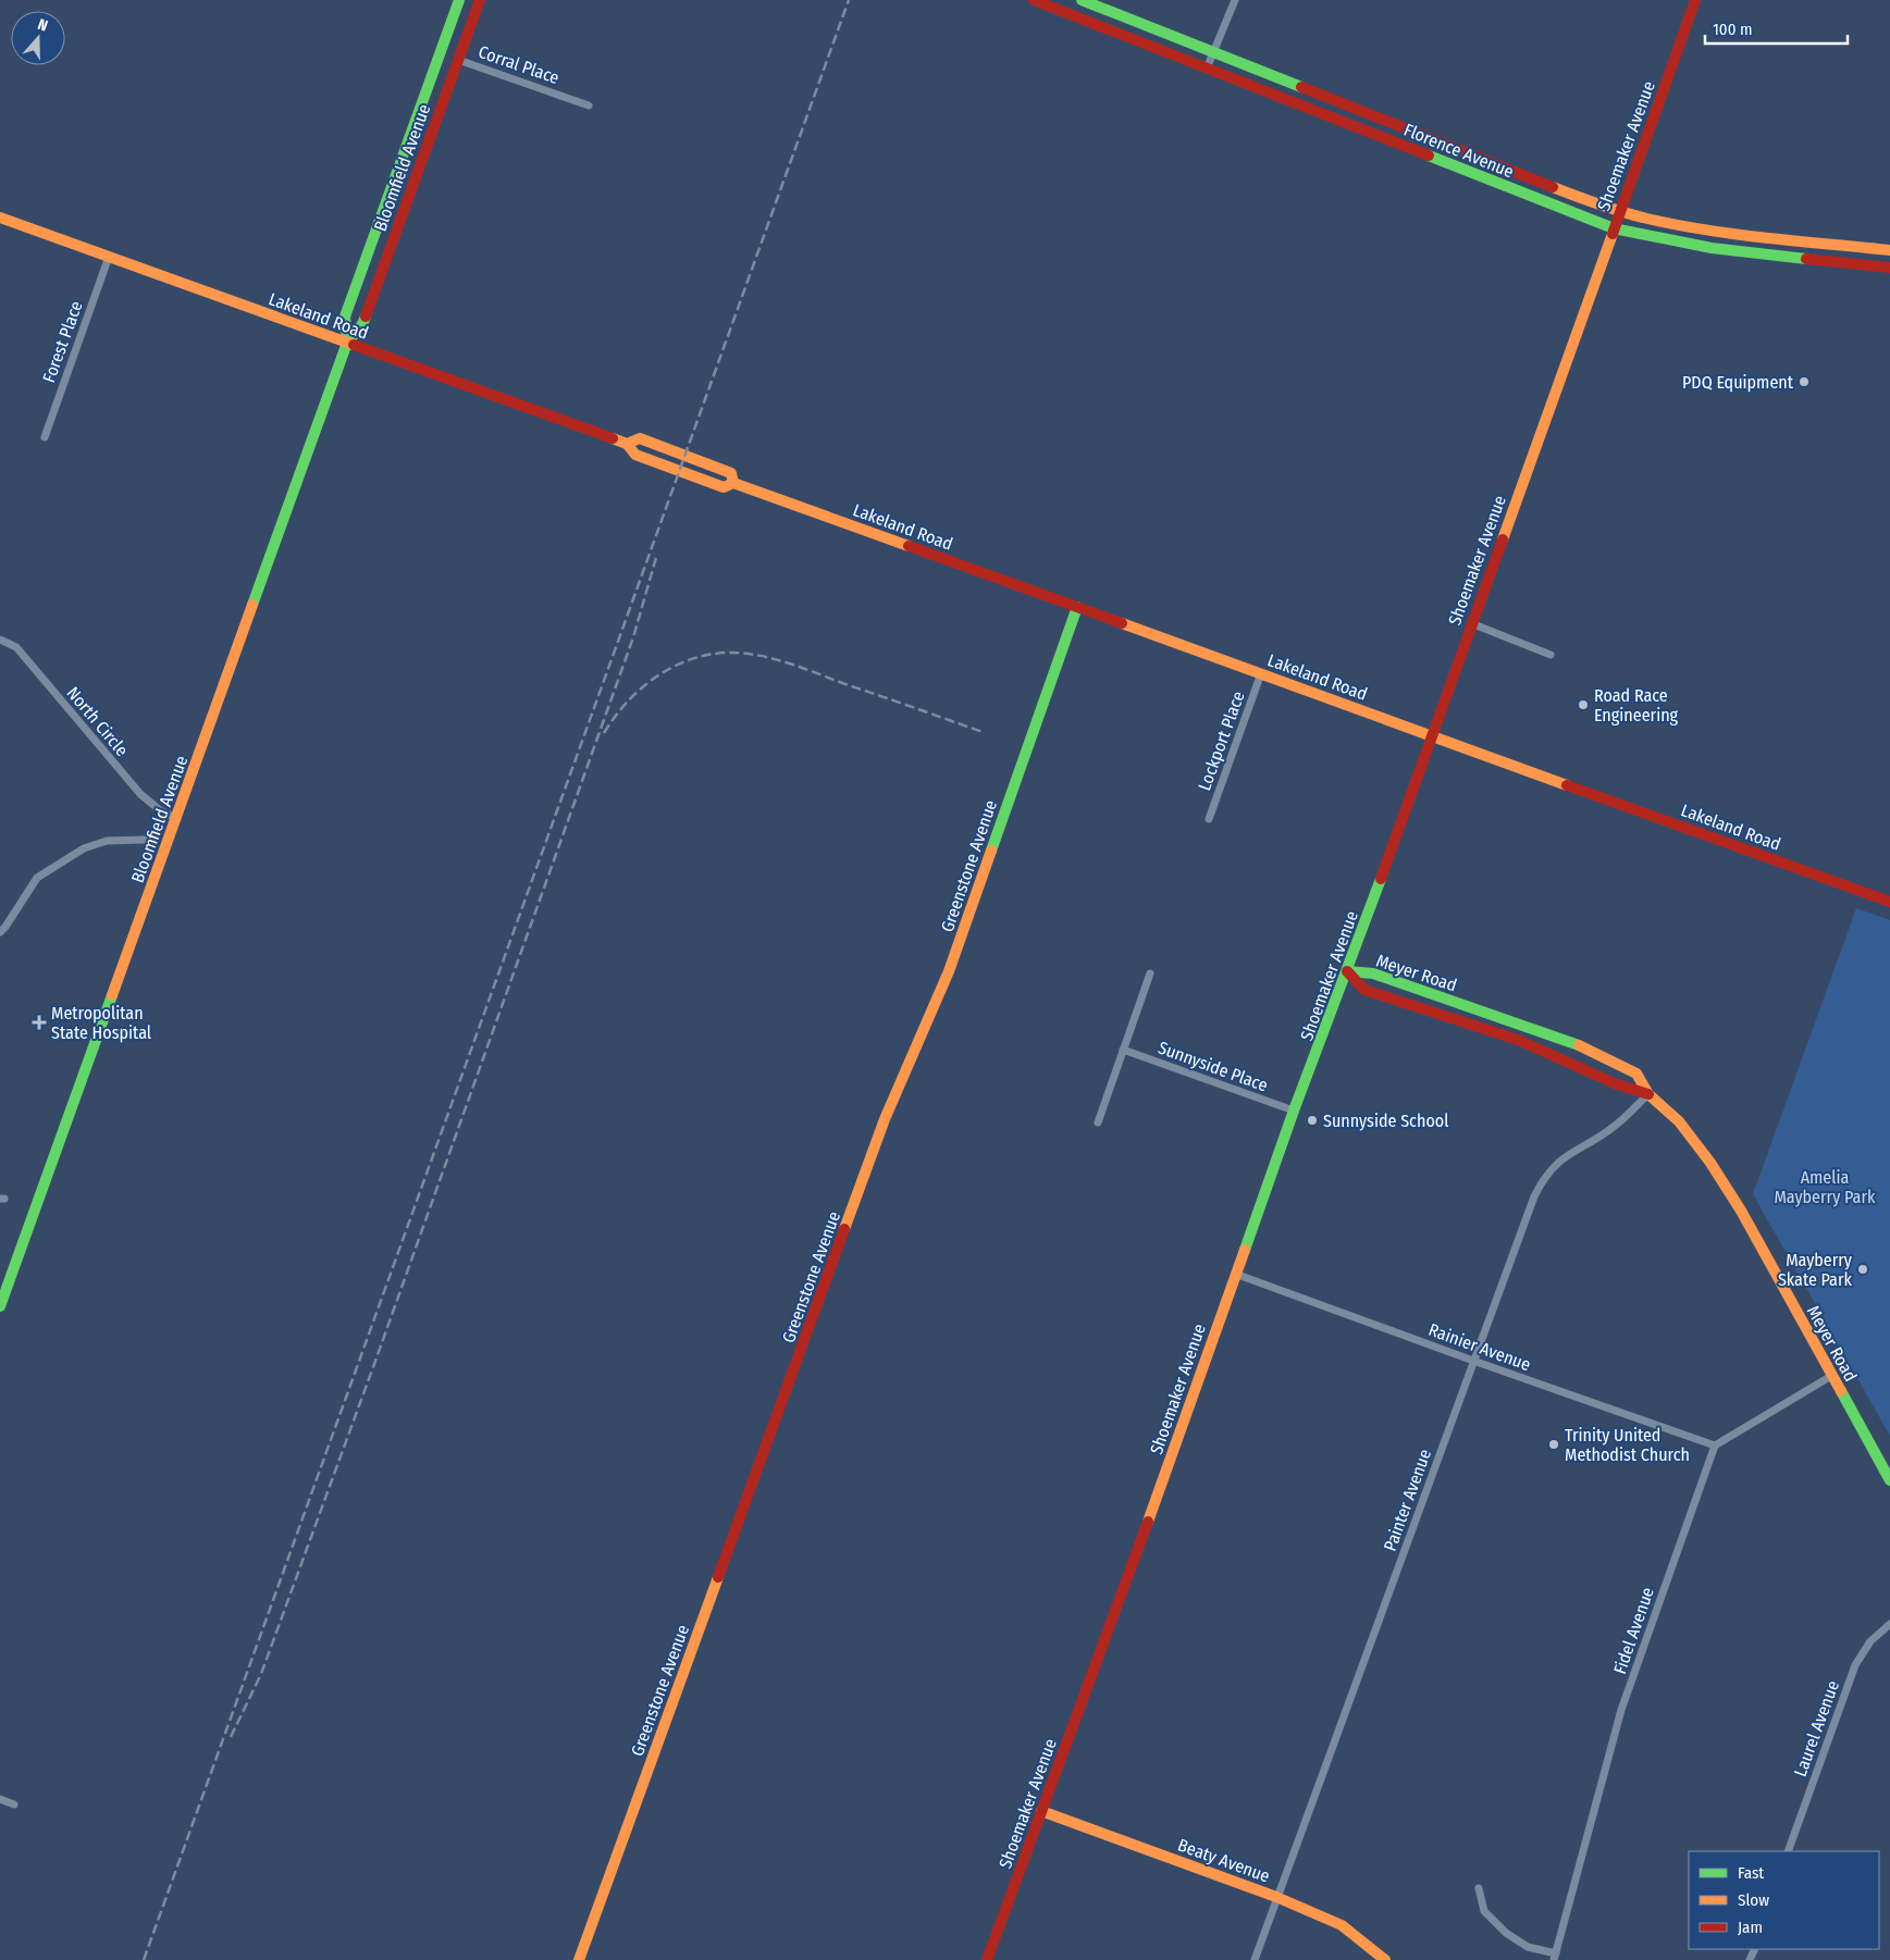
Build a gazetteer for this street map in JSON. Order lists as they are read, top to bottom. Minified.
{"streets":{"main road":["Corral Place","Shoemaker Avenue","Florence Avenue","Bloomfield Avenue","Lakeland Road","Greenstone Avenue","Meyer Road","Beaty Avenue"],"street":["Forest Place","North Circle","Lockport Place","Sunnyside Place","Rainier Avenue","Painter Avenue","Fidel Avenue","Laurel Avenue"]},"crossings":[["Corral Place","Bloomfield Avenue"],["Shoemaker Avenue","Florence Avenue"],["Shoemaker Avenue","Lakeland Road"],["Shoemaker Avenue","Meyer Road"],["Shoemaker Avenue","Sunnyside Place"],["Shoemaker Avenue","Rainier Avenue"],["Shoemaker Avenue","Beaty Avenue"],["Bloomfield Avenue","Lakeland Road"],["Bloomfield Avenue","North Circle"],["Lakeland Road","Forest Place"],["Lakeland Road","Lockport Place"],["Lakeland Road","Greenstone Avenue"],["Meyer Road","Painter Avenue"],["Rainier Avenue","Painter Avenue"],["Rainier Avenue","Fidel Avenue"],["Painter Avenue","Beaty Avenue"]],"parks":["Amelia Mayberry Park"],"places":{"other":["PDQ Equipment","Road Race Engineering","Sunnyside School","Mayberry Skate Park","Trinity United Methodist Church"],"health":["Metropolitan State Hospital"]},"legend":["Fast","Slow","Jam"],"scale_bar":"100 m","north":"top"}
